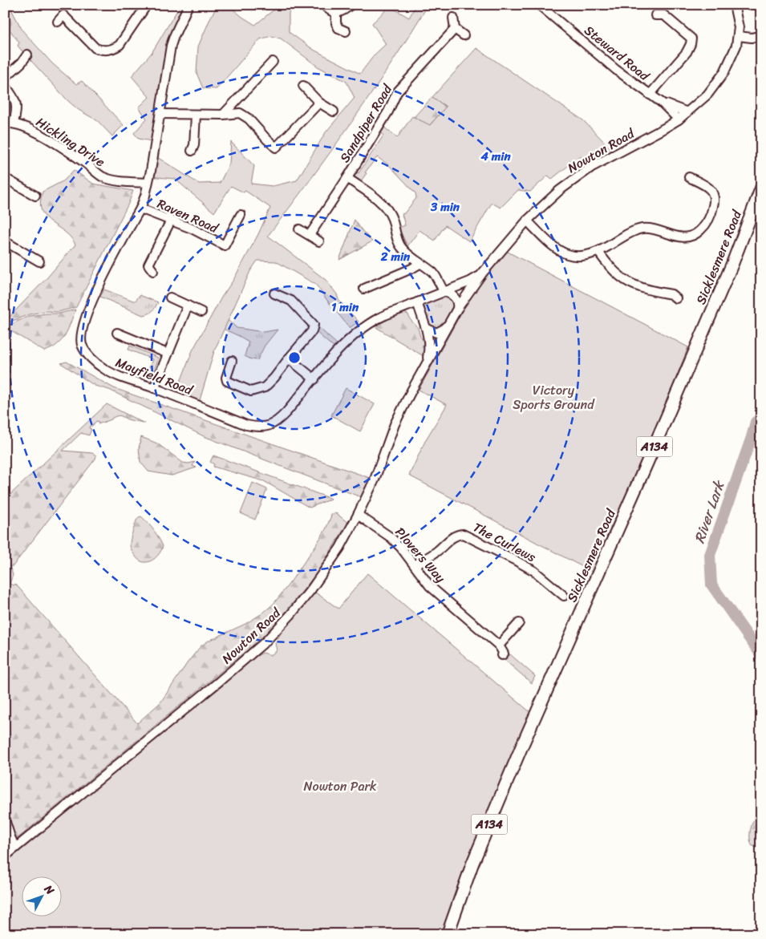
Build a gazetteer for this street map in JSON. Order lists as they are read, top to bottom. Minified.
{"streets":{"highway":["Sicklesmere Road","A134"],"street":["Steward Road","Sandpiper Road","Hickling Drive","Nowton Road","Raven Road","Mayfield Road","The Curlews","Plovers Way"]},"crossings":[["Steward Road","Nowton Road"],["Sandpiper Road","Nowton Road"],["Sandpiper Road","Mayfield Road"],["Hickling Drive","Mayfield Road"],["Nowton Road","Mayfield Road"],["Nowton Road","Plovers Way"],["Raven Road","Mayfield Road"],["The Curlews","Plovers Way"]],"water":["River Lark"],"parks":["Victory Sports Ground","Nowton Park"],"north":"top right","rings":["4 min","3 min","2 min","1 min"]}
